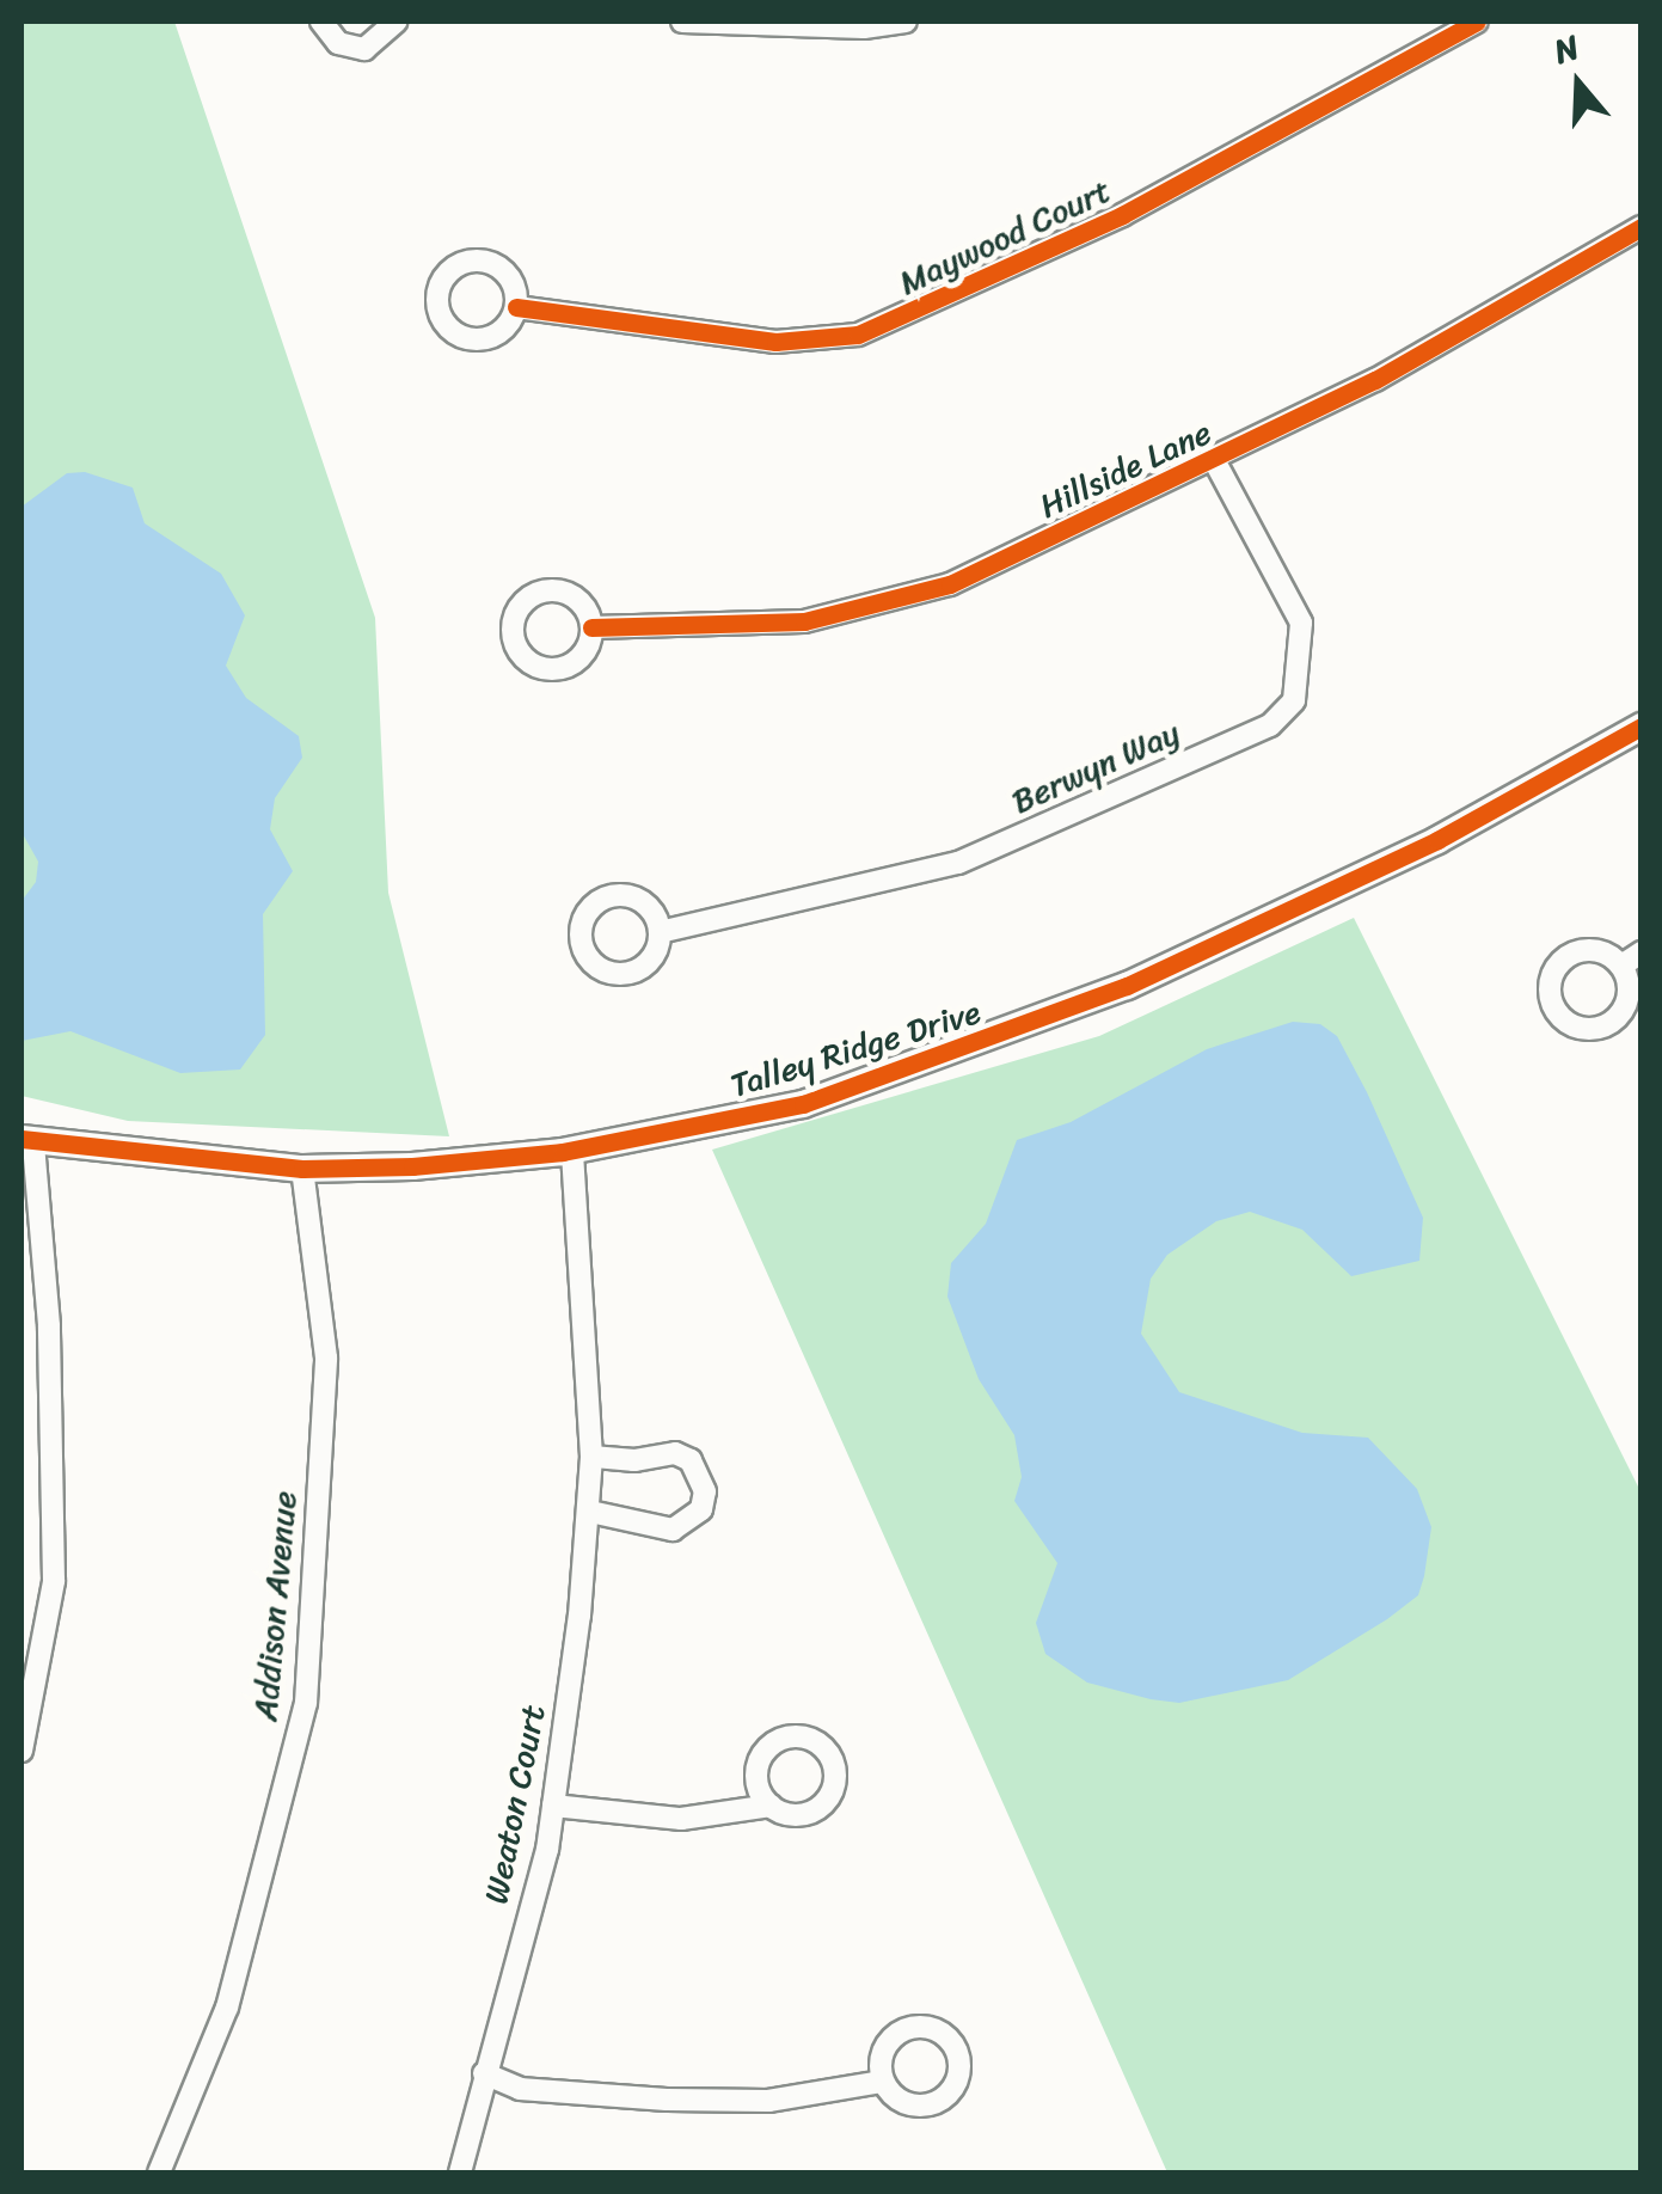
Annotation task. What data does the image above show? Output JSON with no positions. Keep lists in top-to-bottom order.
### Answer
{
  "streets": {
    "street": [
      "Maywood Court",
      "Hillside Lane",
      "Berwyn Way",
      "Talley Ridge Drive",
      "Addison Avenue",
      "Weaton Court"
    ]
  },
  "crossings": [
    ["Hillside Lane", "Berwyn Way"],
    ["Talley Ridge Drive", "Addison Avenue"],
    ["Talley Ridge Drive", "Weaton Court"]
  ],
  "north": "top"
}
